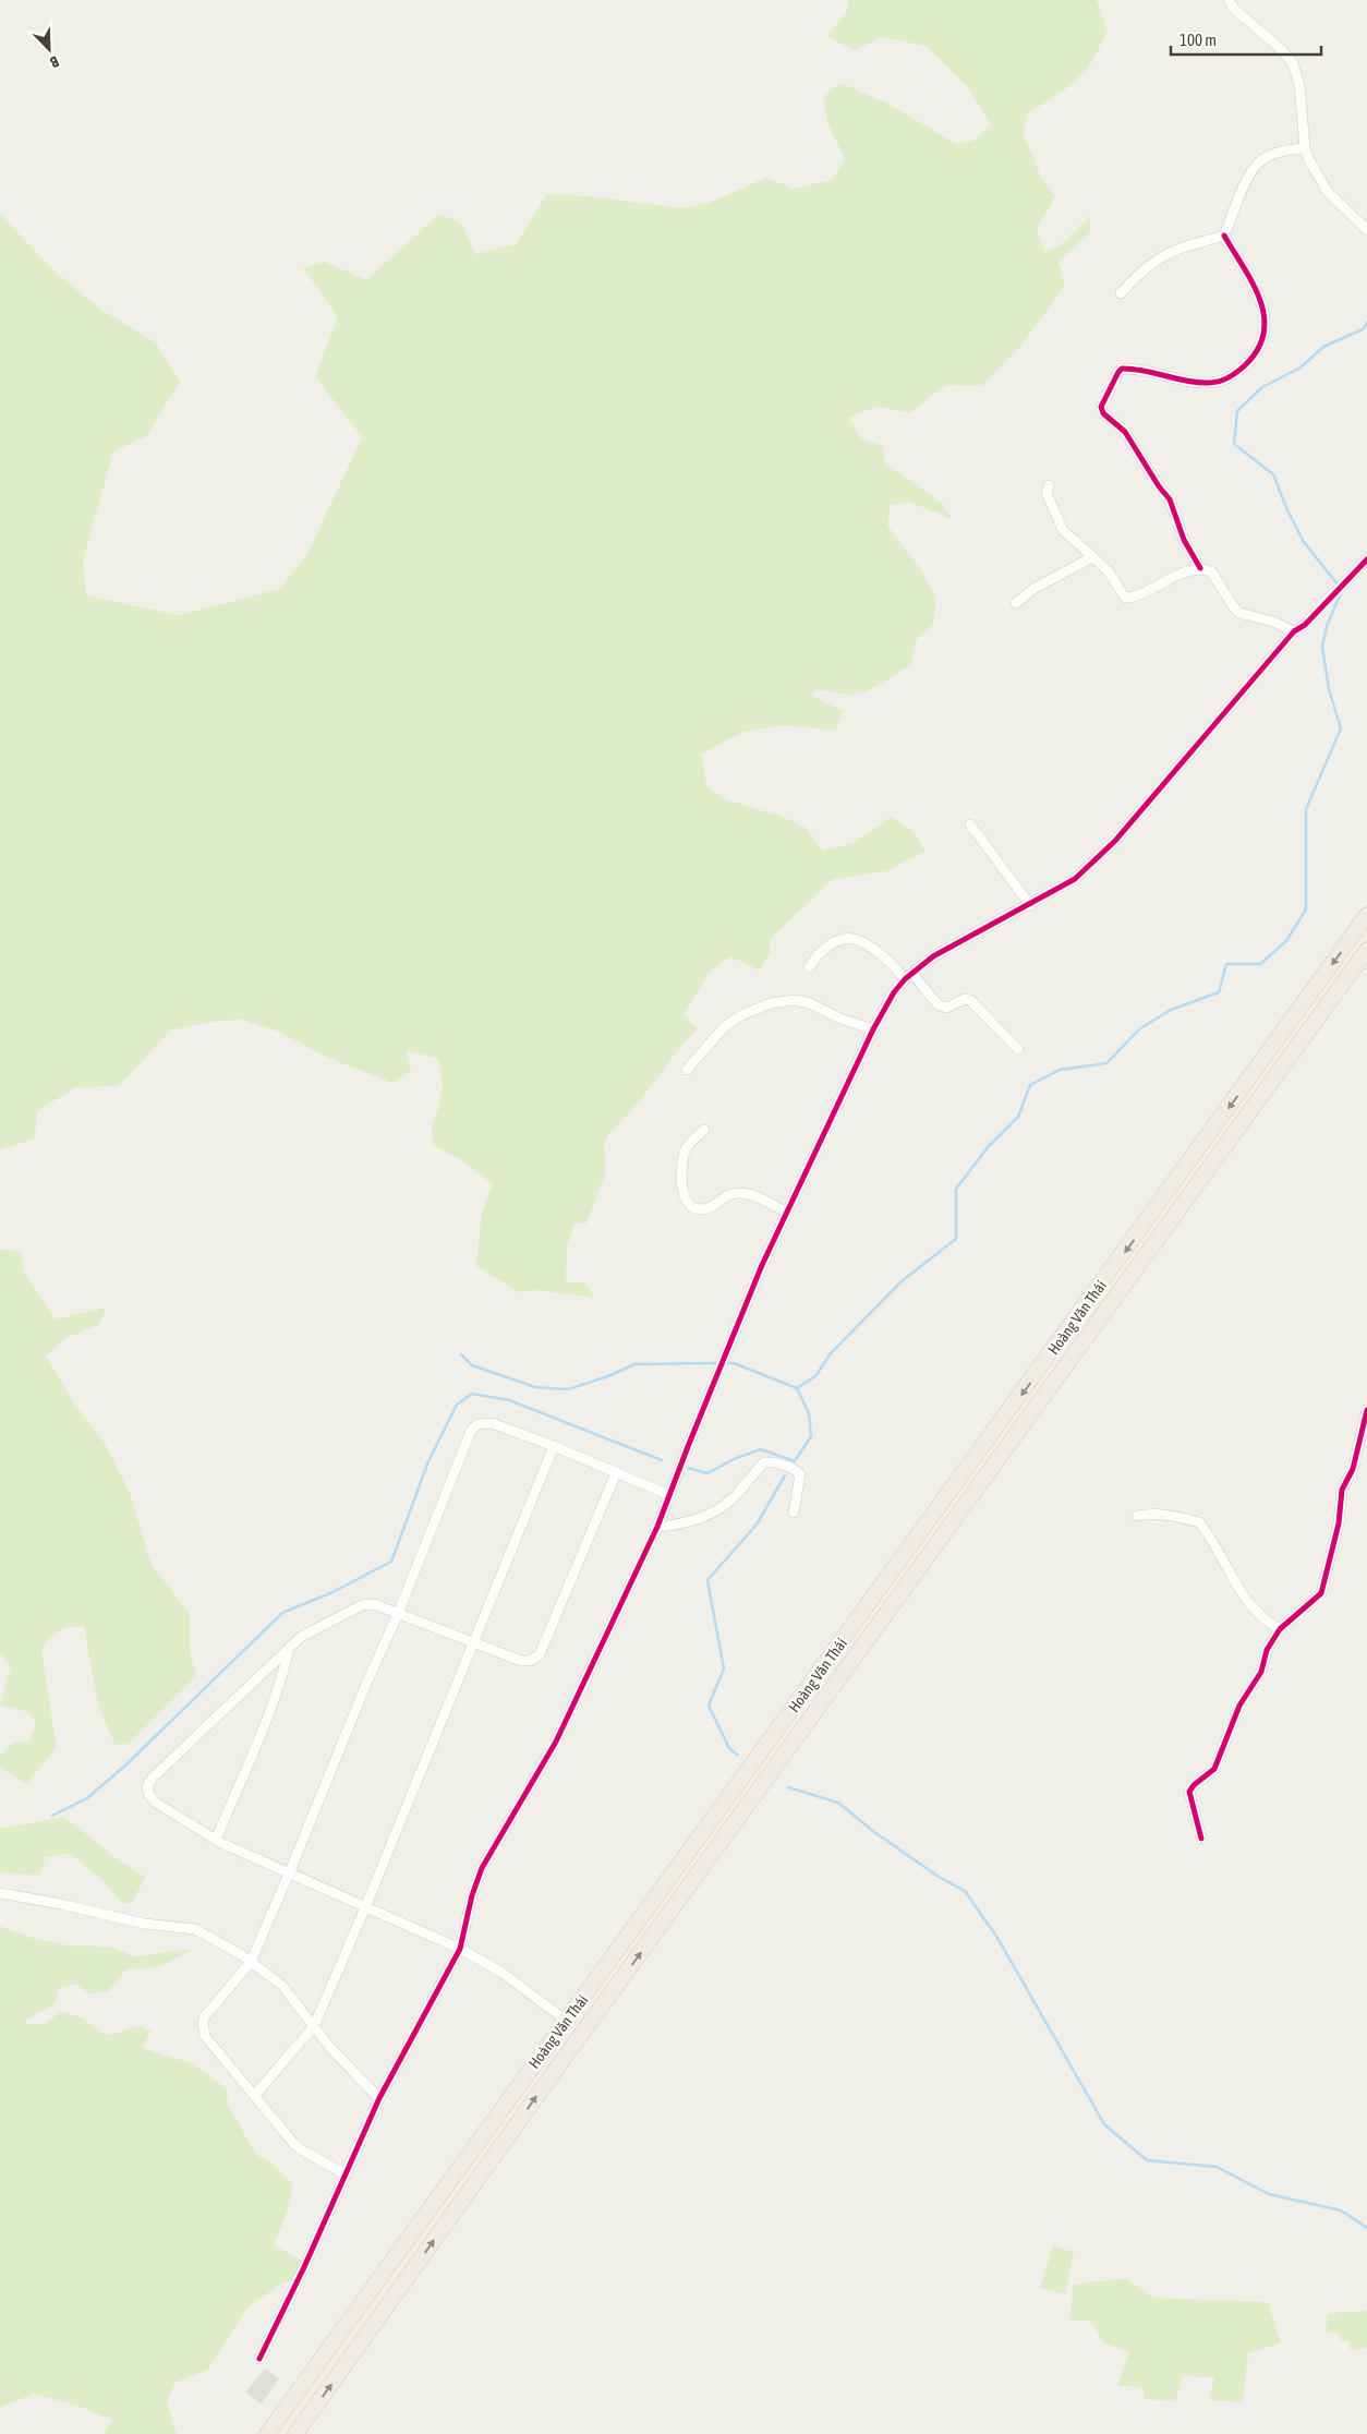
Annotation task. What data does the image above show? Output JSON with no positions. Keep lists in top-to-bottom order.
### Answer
{
  "streets": {
    "main road": ["Hoàng Văn Thái"]
  },
  "scale_bar": "100 m",
  "north": "bottom right"
}
